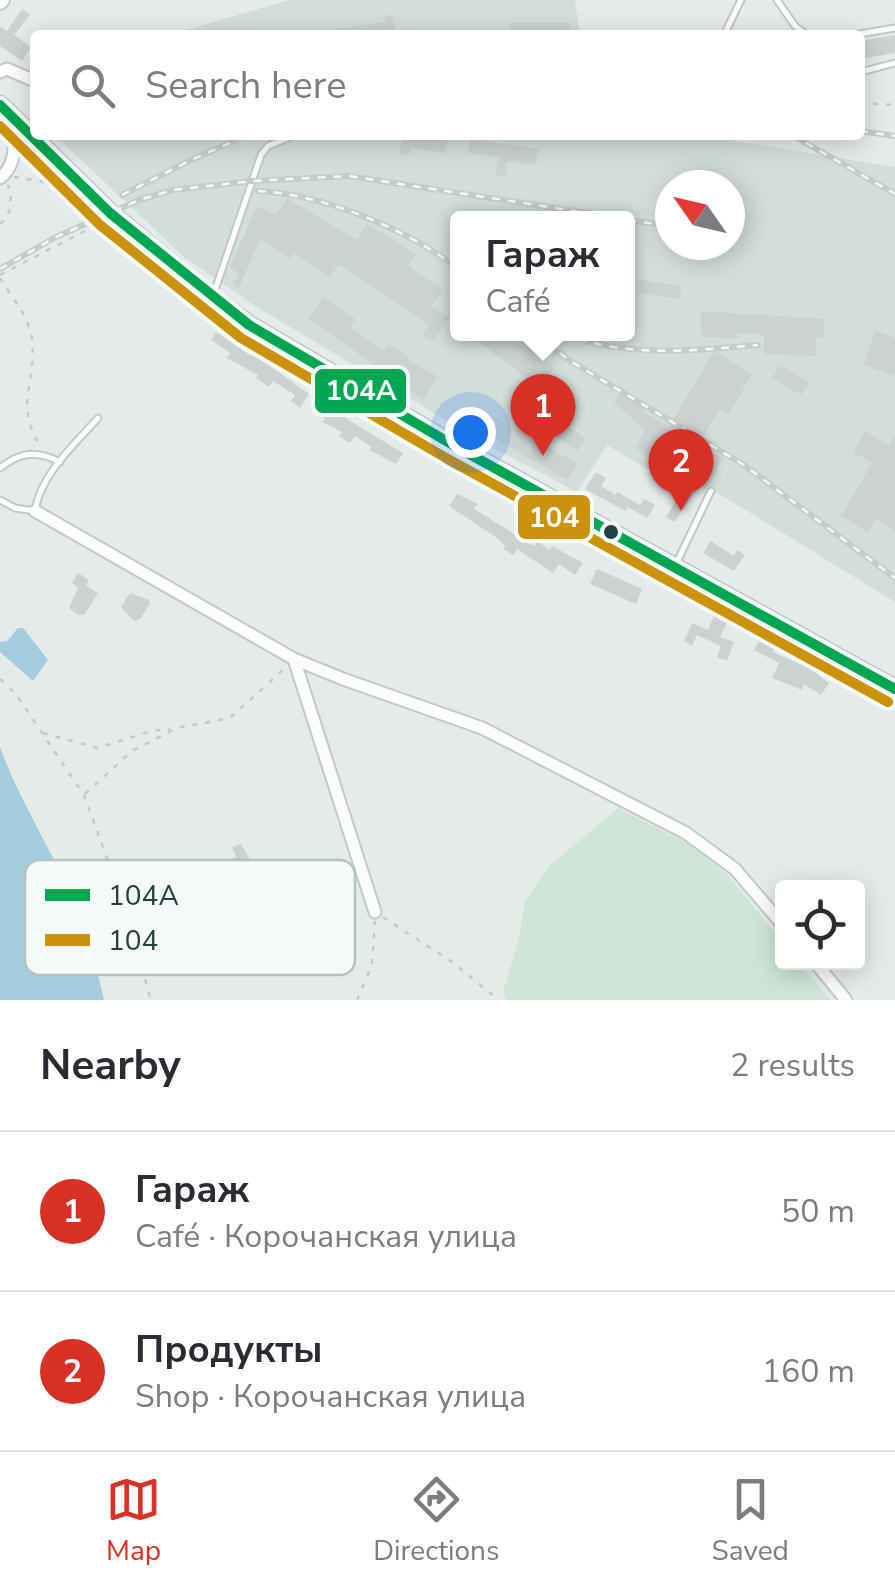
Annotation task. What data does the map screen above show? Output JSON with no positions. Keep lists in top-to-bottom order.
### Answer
{
  "lines": ["transit line 104А", "transit line 104"],
  "legend": ["104А", "104"],
  "north": "top left",
  "page": {
    "search": "Search here",
    "popup": ["Гараж", "Café"],
    "pins": ["1", "2"],
    "heading": ["Nearby", "2 results"],
    "list": [
      {
        "mark": "1",
        "name": "Гараж",
        "note": "Café · Корочанская улица",
        "value": "50 m"
      },
      {
        "mark": "2",
        "name": "Продукты",
        "note": "Shop · Корочанская улица",
        "value": "160 m"
      }
    ],
    "nav": ["Map", "Directions", "Saved"]
  }
}
